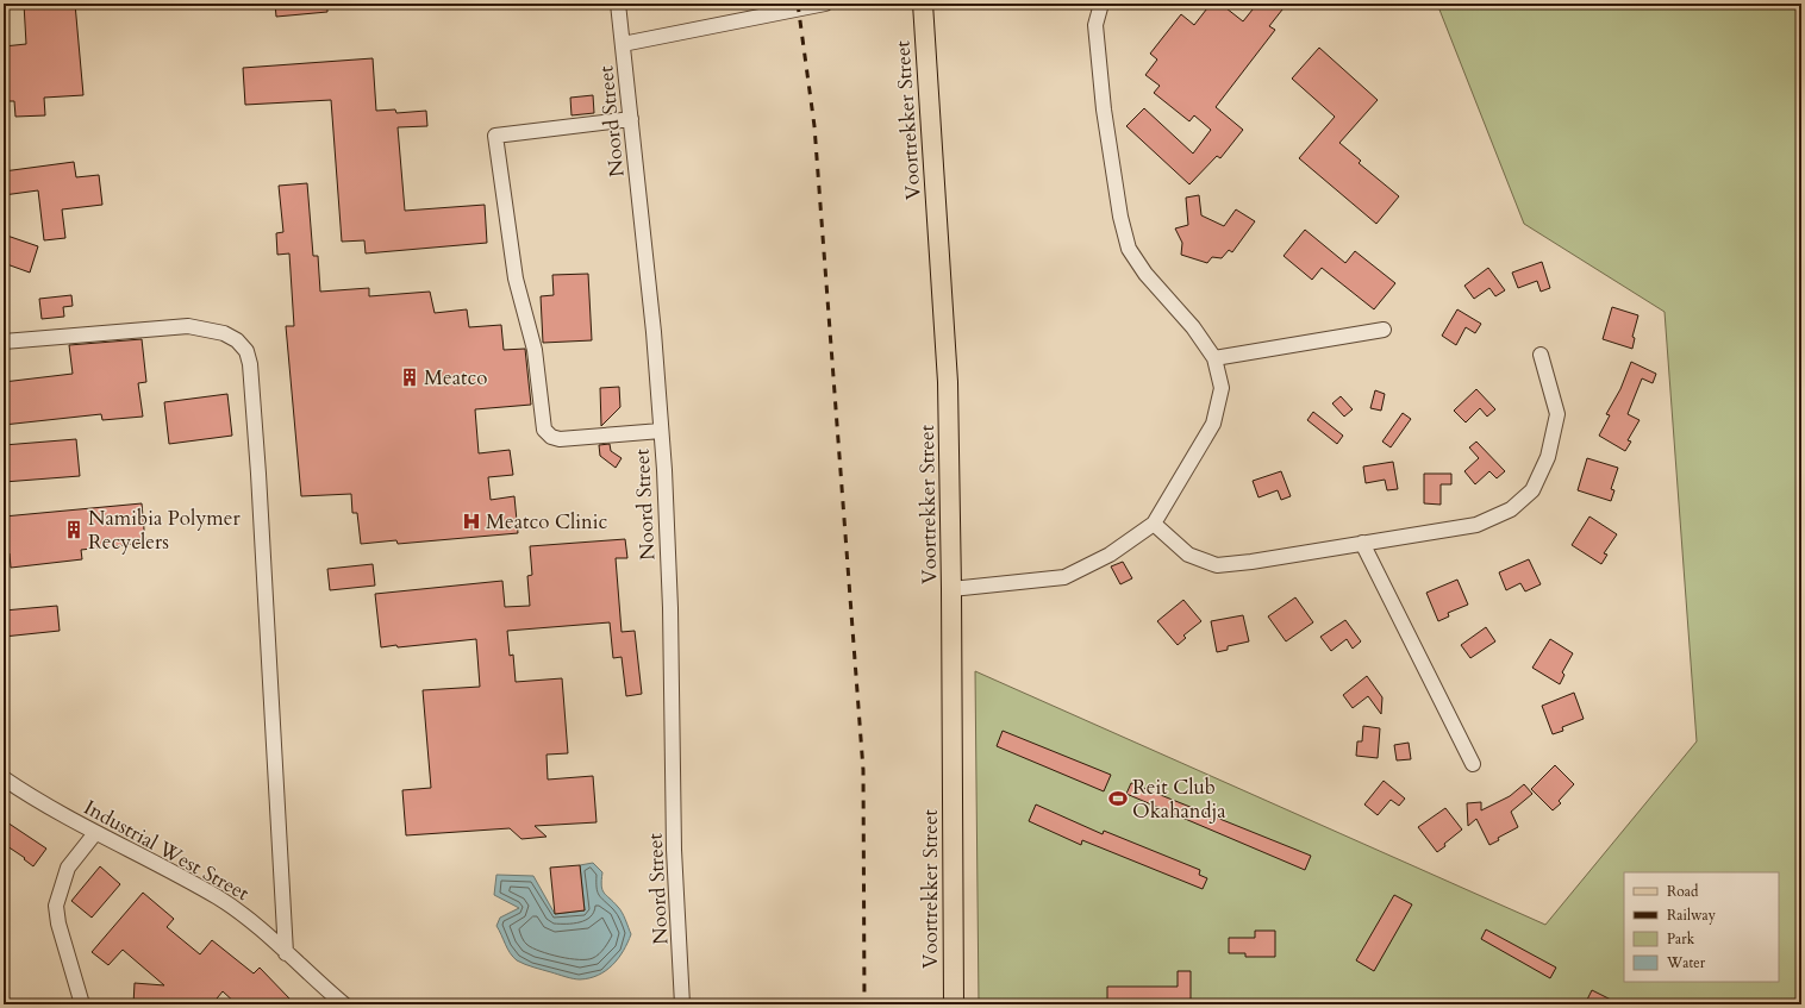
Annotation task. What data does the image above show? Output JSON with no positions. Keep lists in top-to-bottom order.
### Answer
{
  "streets": {
    "main road": ["Voortrekker Street"],
    "street": ["Noord Street", "Industrial West Street"]
  },
  "places": {
    "building": ["Meatco", "Namibia Polymer Recyclers"],
    "hospital": ["Meatco Clinic"],
    "sports": ["Reit Club Okahandja"]
  },
  "legend": [
    "Road",
    "Railway",
    "Park",
    "Water"
  ]
}
